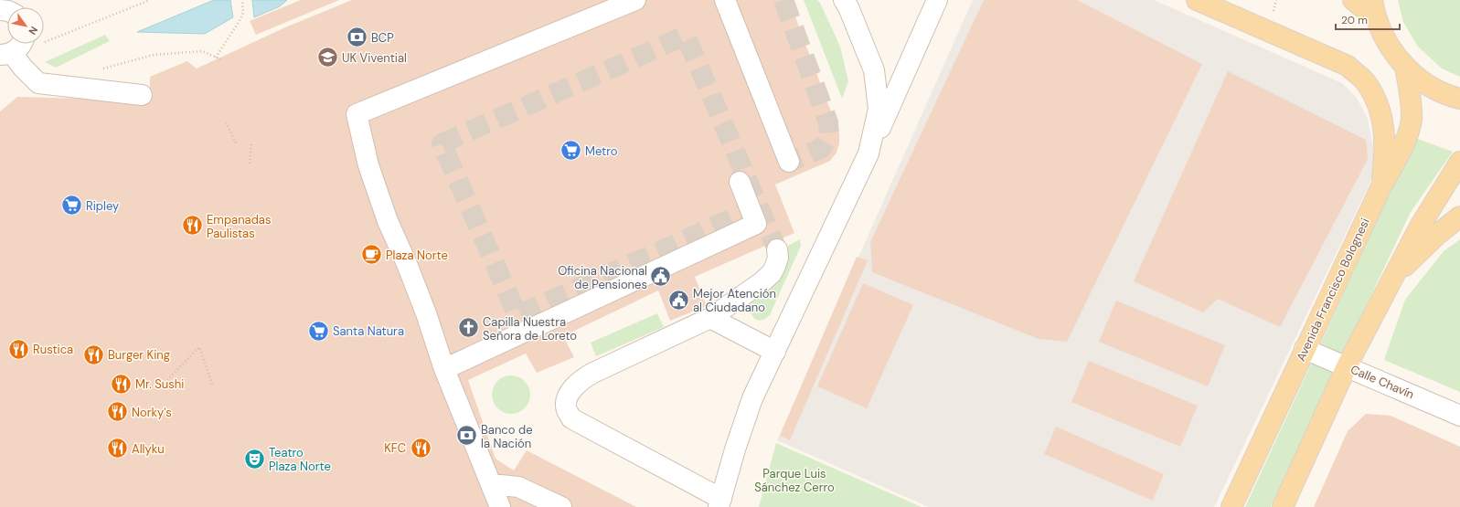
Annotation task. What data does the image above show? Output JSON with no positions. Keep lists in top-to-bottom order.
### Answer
{
  "streets": {
    "main road": ["Avenida Francisco Bolognesi"],
    "street": ["Calle Chavín"]
  },
  "crossings": [
    ["Avenida Francisco Bolognesi", "Calle Chavín"]
  ],
  "parks": ["Parque Luis Sánchez Cerro"],
  "places": {
    "bank": ["BCP", "Banco de la Nación"],
    "school or university": ["UK Vivential"],
    "supermarket": ["Metro", "Ripley", "Santa Natura"],
    "restaurant": [
      "Empanadas Paulistas",
      "Rustica",
      "Burger King",
      "Mr. Sushi",
      "Norky's",
      "KFC",
      "Allyku"
    ],
    "cafe": ["Plaza Norte"],
    "public building": ["Oficina Nacional de Pensiones", "Mejor Atención al Ciudadano"],
    "church": ["Capilla Nuestra Señora de Loreto"],
    "theatre": ["Teatro Plaza Norte"]
  },
  "scale_bar": "20 m",
  "north": "bottom right"
}
